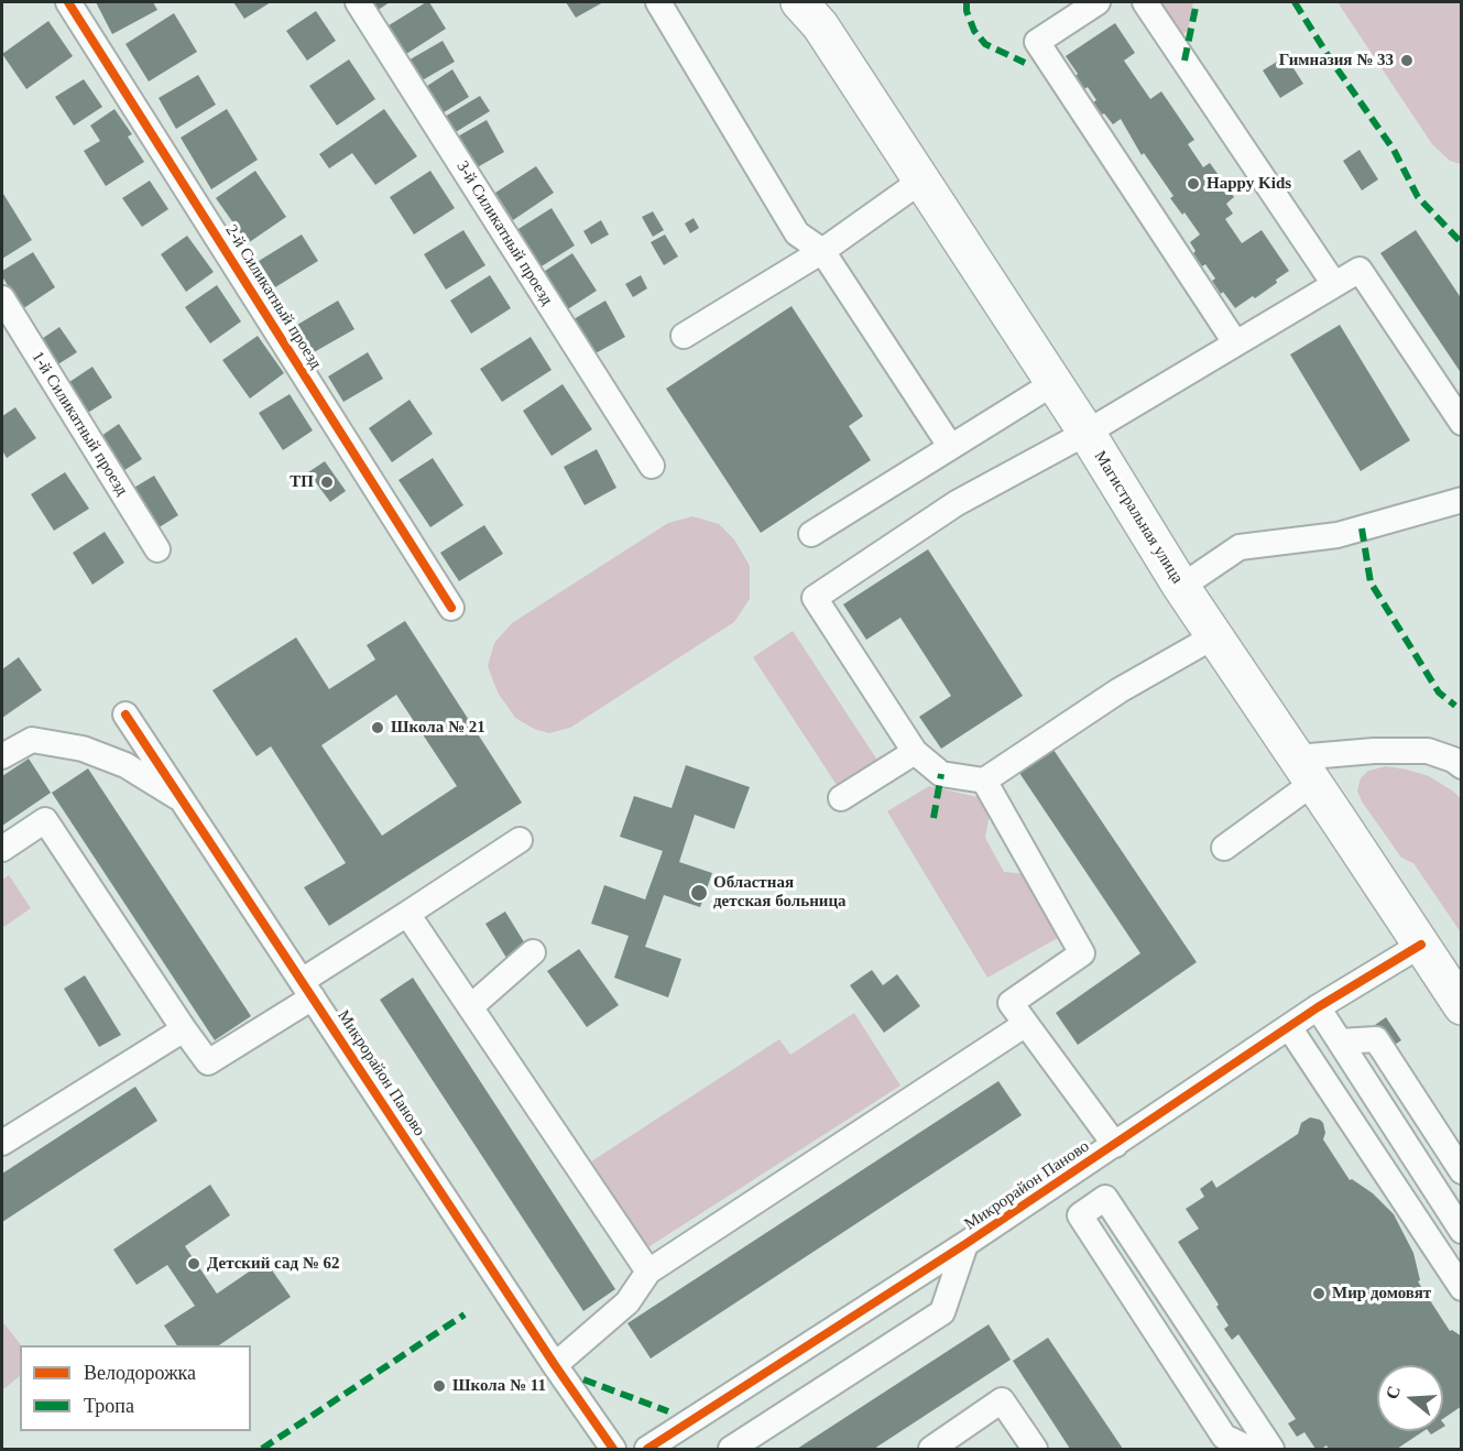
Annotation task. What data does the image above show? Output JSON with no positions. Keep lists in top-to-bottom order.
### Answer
{
  "streets": {
    "highway": ["Магистральная улица"],
    "street": [
      "3-й Силикатный проезд",
      "2-й Силикатный проезд",
      "1-й Силикатный проезд",
      "Микрорайон Паново"
    ]
  },
  "crossings": [
    ["Магистральная улица", "Микрорайон Паново"]
  ],
  "places": [
    "Гимназия № 33",
    "Happy Kids",
    "ТП",
    "Школа № 21",
    "Областная детская больница",
    "Детский сад № 62",
    "Мир домовят",
    "Школа № 11"
  ],
  "legend": ["Велодорожка", "Тропа"],
  "north": "left"
}
